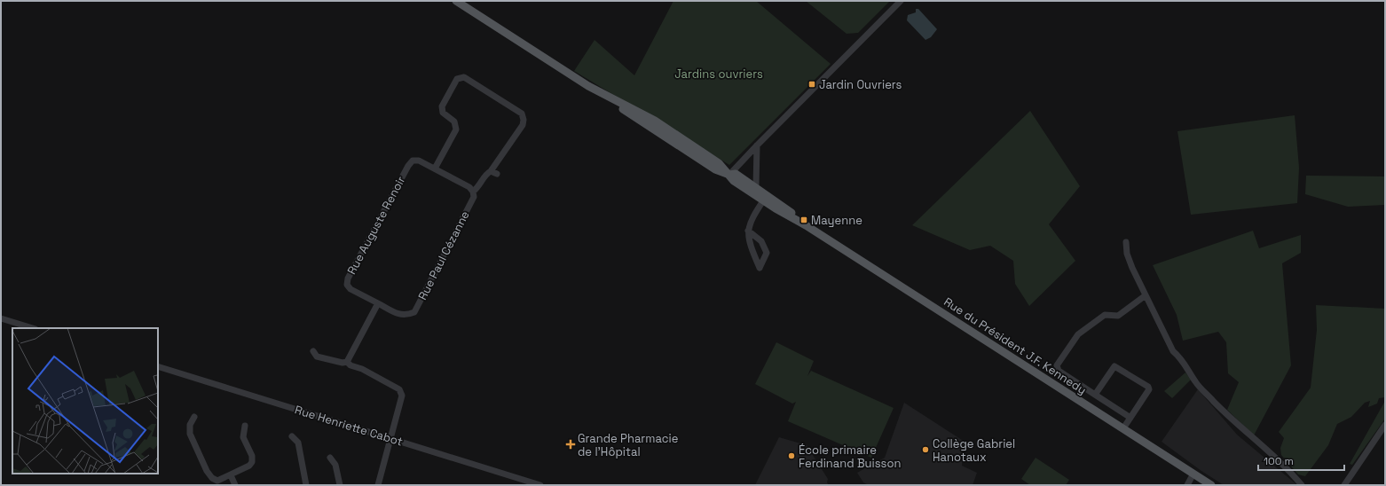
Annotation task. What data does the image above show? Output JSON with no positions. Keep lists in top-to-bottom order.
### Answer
{
  "streets": {
    "main road": ["Rue du Président J.F. Kennedy"],
    "street": ["Rue Auguste Renoir", "Rue Paul Cézanne", "Rue Henriette Cabot"]
  },
  "crossings": [
    ["Rue Auguste Renoir", "Rue Paul Cézanne"]
  ],
  "parks": ["Jardins ouvriers"],
  "places": {
    "transit": ["Jardin Ouvriers", "Mayenne"],
    "health": ["Grande Pharmacie de l'Hôpital"],
    "other": ["Collège Gabriel Hanotaux", "École primaire Ferdinand Buisson"]
  },
  "scale_bar": "100 m"
}
